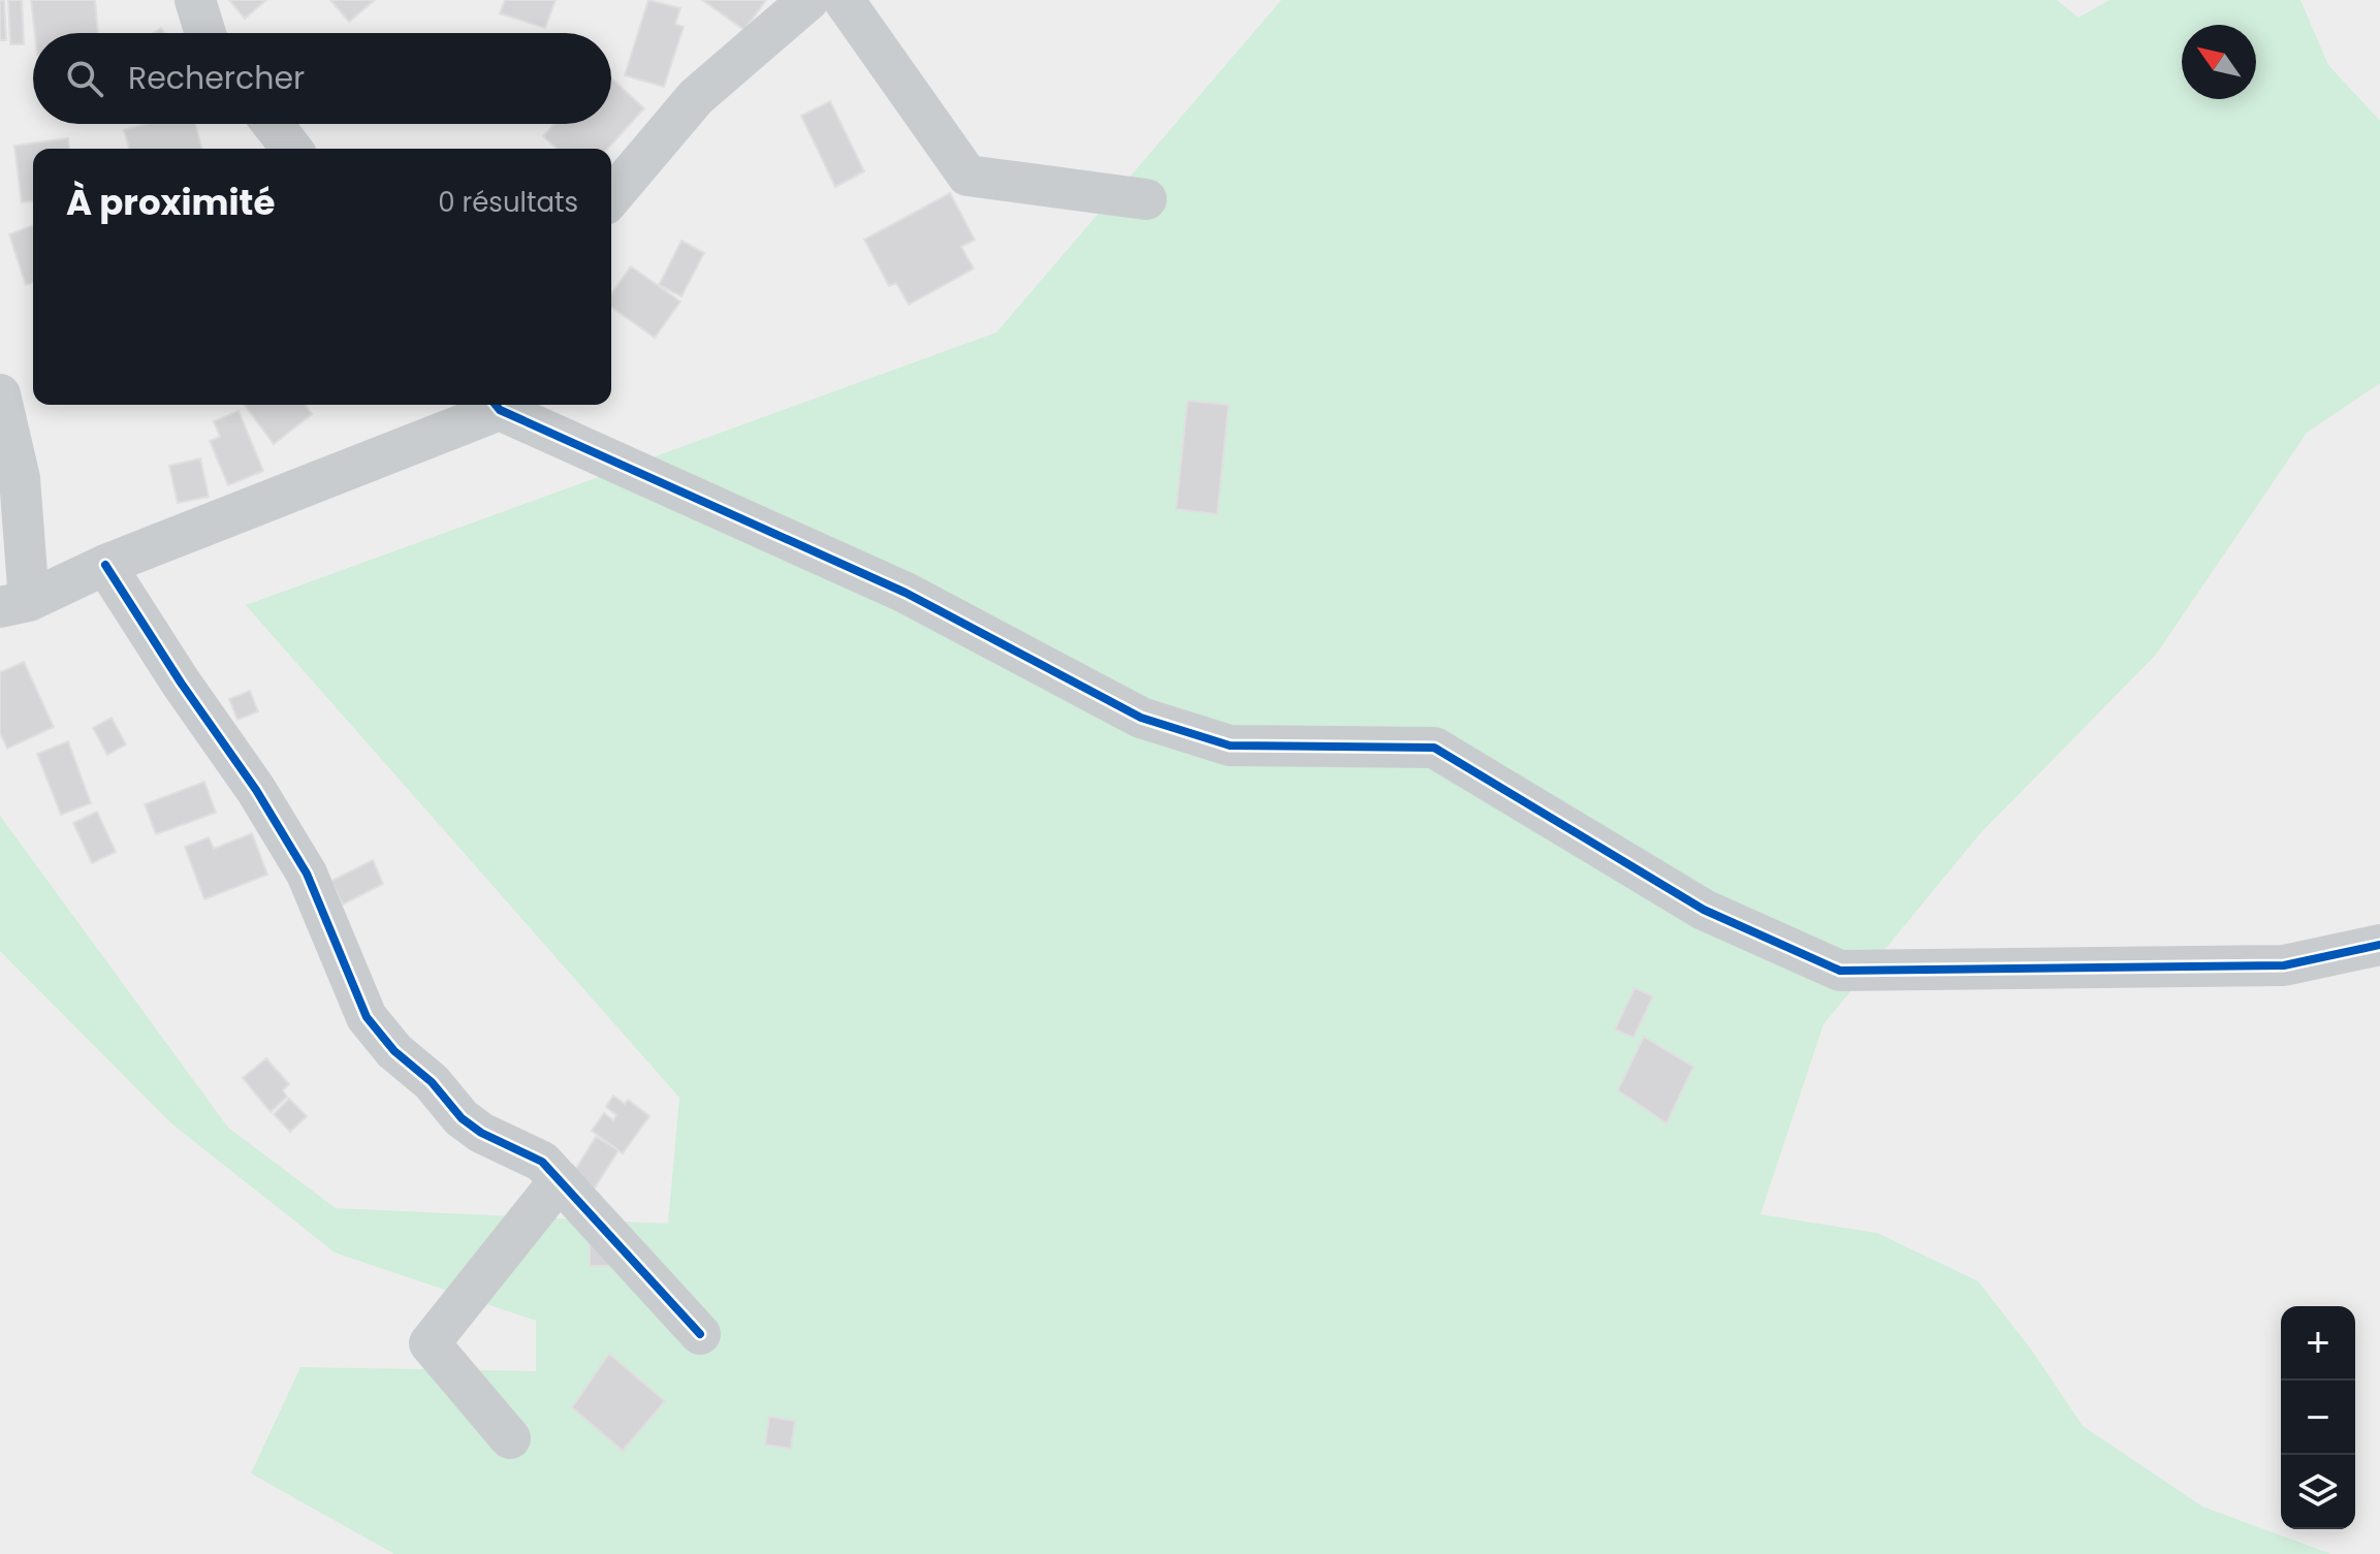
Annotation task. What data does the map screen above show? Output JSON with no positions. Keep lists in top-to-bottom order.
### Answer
{
  "north": "top left",
  "page": {
    "search": "Rechercher",
    "heading": ["À proximité", "0 résultats"],
    "map_buttons": ["+", "−"]
  }
}
